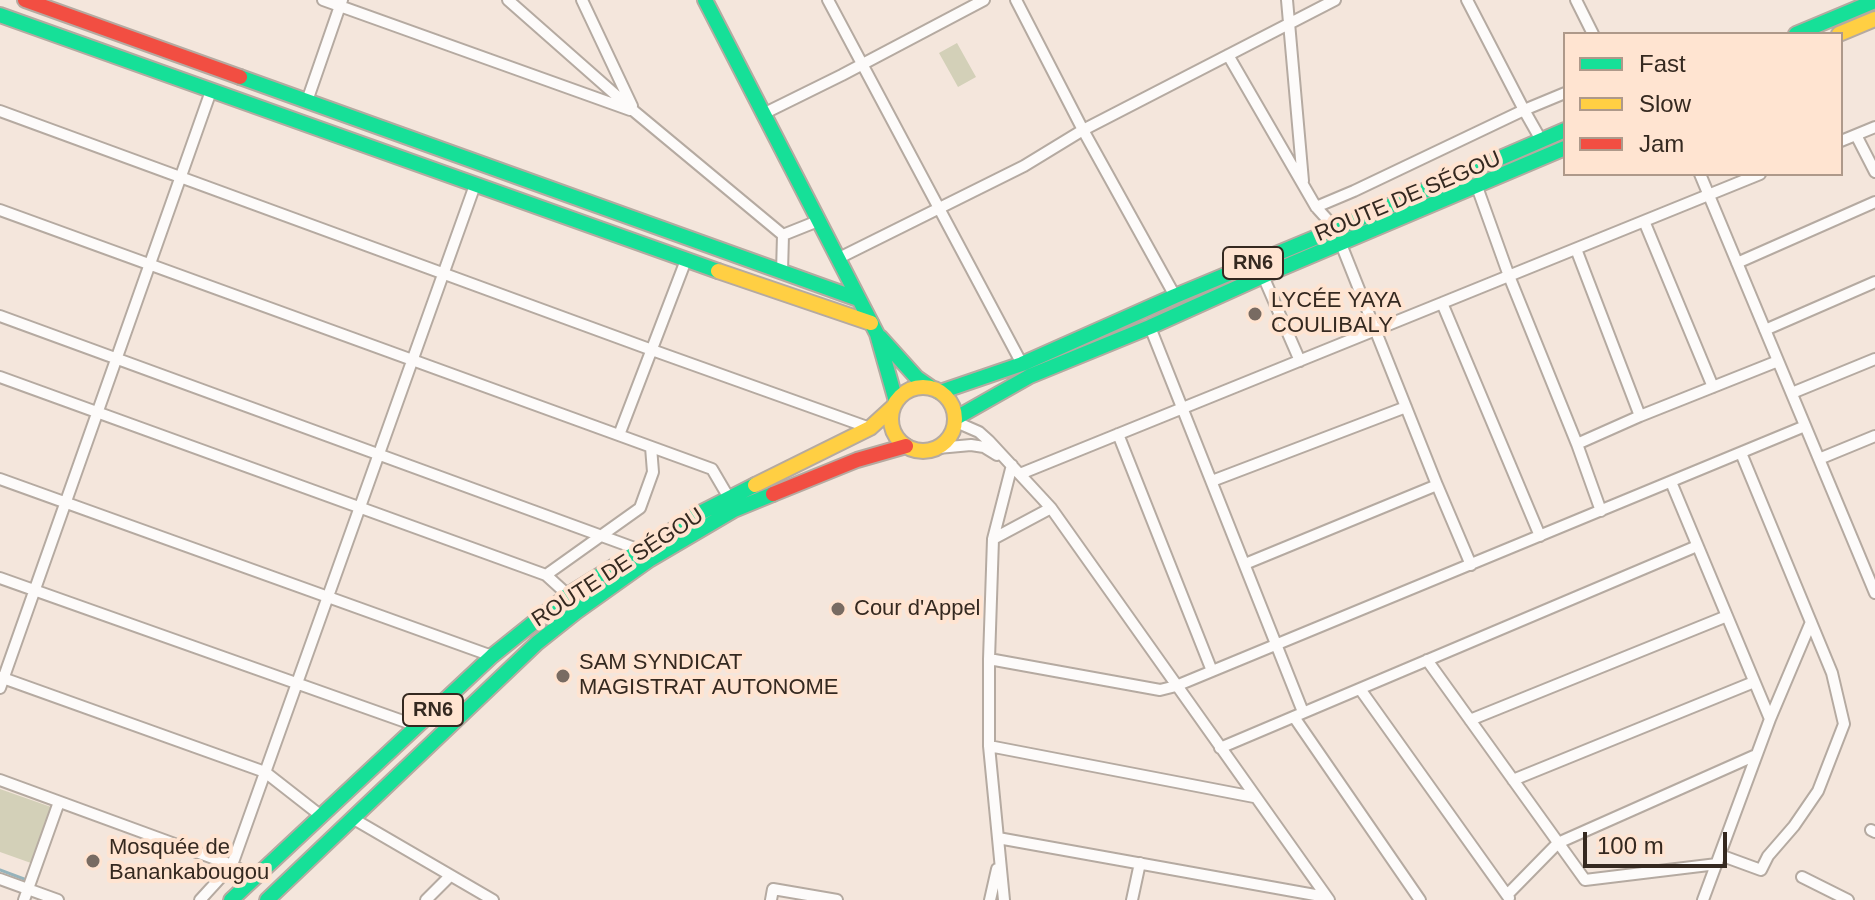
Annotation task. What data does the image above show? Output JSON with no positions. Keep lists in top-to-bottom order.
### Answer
{
  "streets": {
    "main road": ["ROUTE DE SÉGOU", "RN6"]
  },
  "places": [
    "LYCÉE YAYA COULIBALY",
    "Cour d'Appel",
    "SAM SYNDICAT MAGISTRAT AUTONOME",
    "Mosquée de Banankabougou"
  ],
  "legend": ["Fast", "Slow", "Jam"],
  "scale_bar": "100 m"
}
